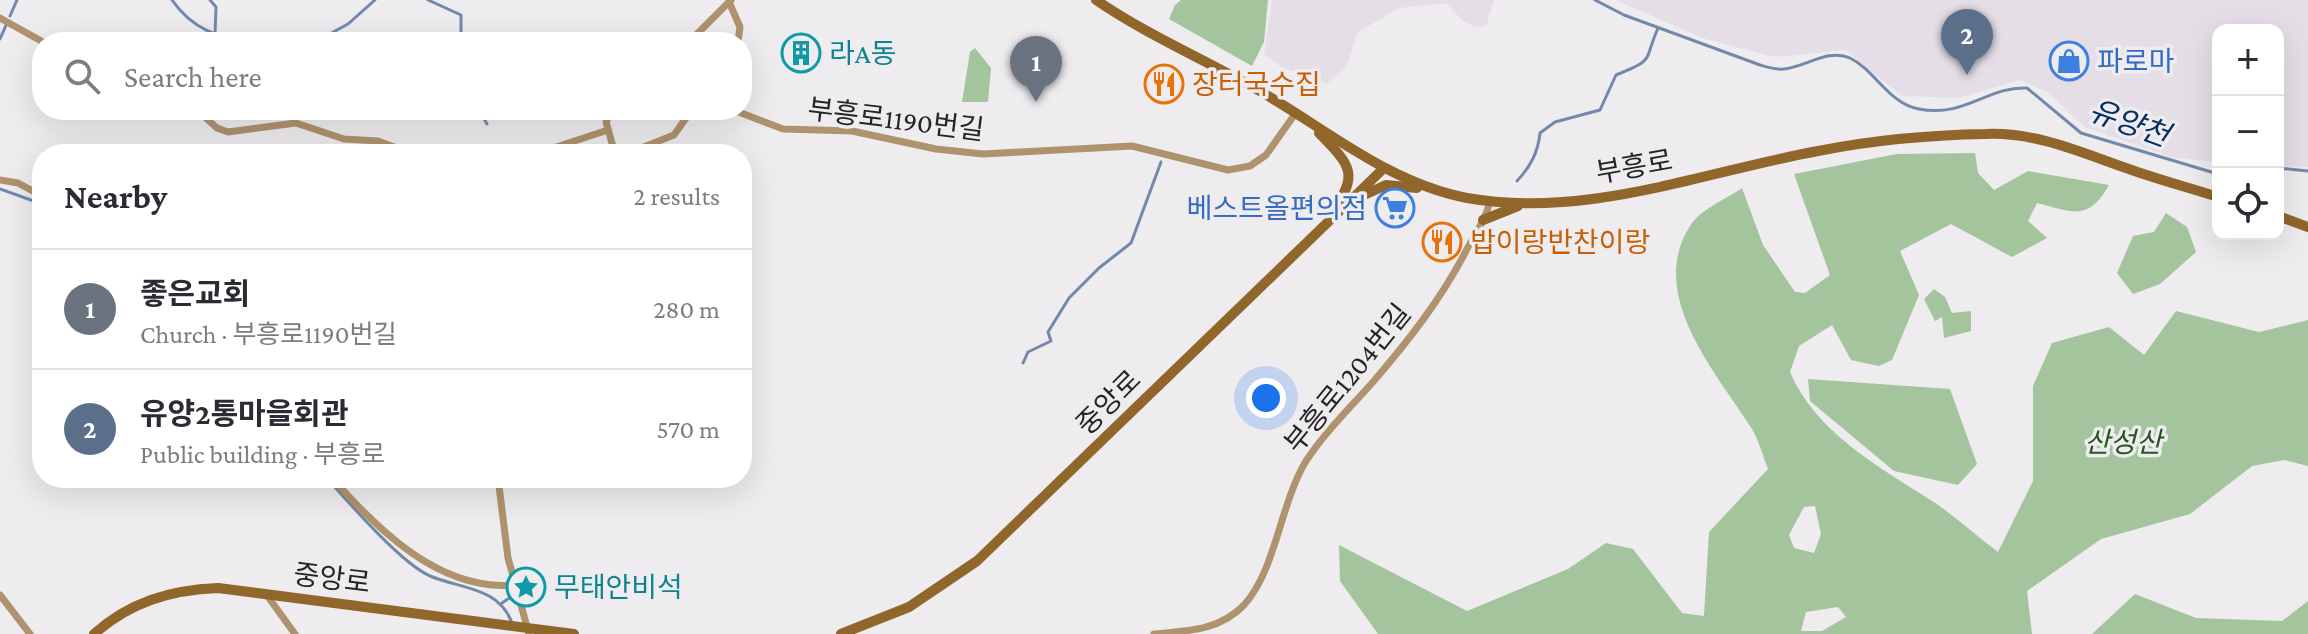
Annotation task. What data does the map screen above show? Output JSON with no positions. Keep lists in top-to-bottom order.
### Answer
{
  "streets": {
    "main road": ["부흥로", "중앙로"],
    "street": ["부흥로1190번길", "부흥로1204번길"]
  },
  "crossings": [
    ["부흥로1190번길", "부흥로"],
    ["부흥로", "부흥로1204번길"],
    ["부흥로", "중앙로"]
  ],
  "water": ["유양천"],
  "parks": ["산성산"],
  "places": {
    "building": ["라A동"],
    "shop": ["파로마"],
    "restaurant": ["장터국수집", "밥이랑반찬이랑"],
    "supermarket": ["베스트올편의점"],
    "place": ["무태안비석"]
  },
  "page": {
    "pins": ["2", "1"],
    "map_buttons": ["+", "−"],
    "search": "Search here",
    "heading": ["Nearby", "2 results"],
    "list": [
      {
        "mark": "1",
        "name": "좋은교회",
        "note": "Church · 부흥로1190번길",
        "value": "280 m"
      },
      {
        "mark": "2",
        "name": "유양2통마을회관",
        "note": "Public building · 부흥로",
        "value": "570 m"
      }
    ]
  }
}
